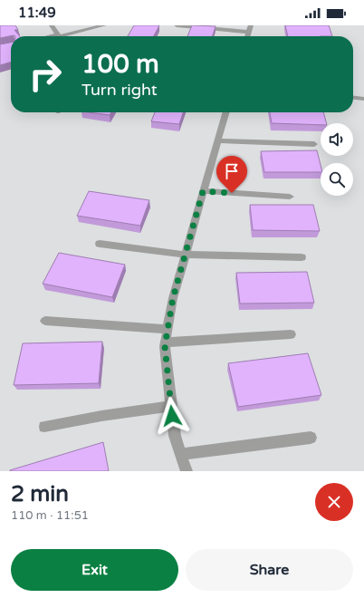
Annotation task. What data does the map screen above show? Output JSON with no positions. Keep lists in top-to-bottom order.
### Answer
{
  "page": {
    "status": "11:49",
    "turn": ["100 m", "Turn right"],
    "heading": ["2 min", "110 m · 11:51"],
    "buttons": ["Exit", "Share"]
  }
}
